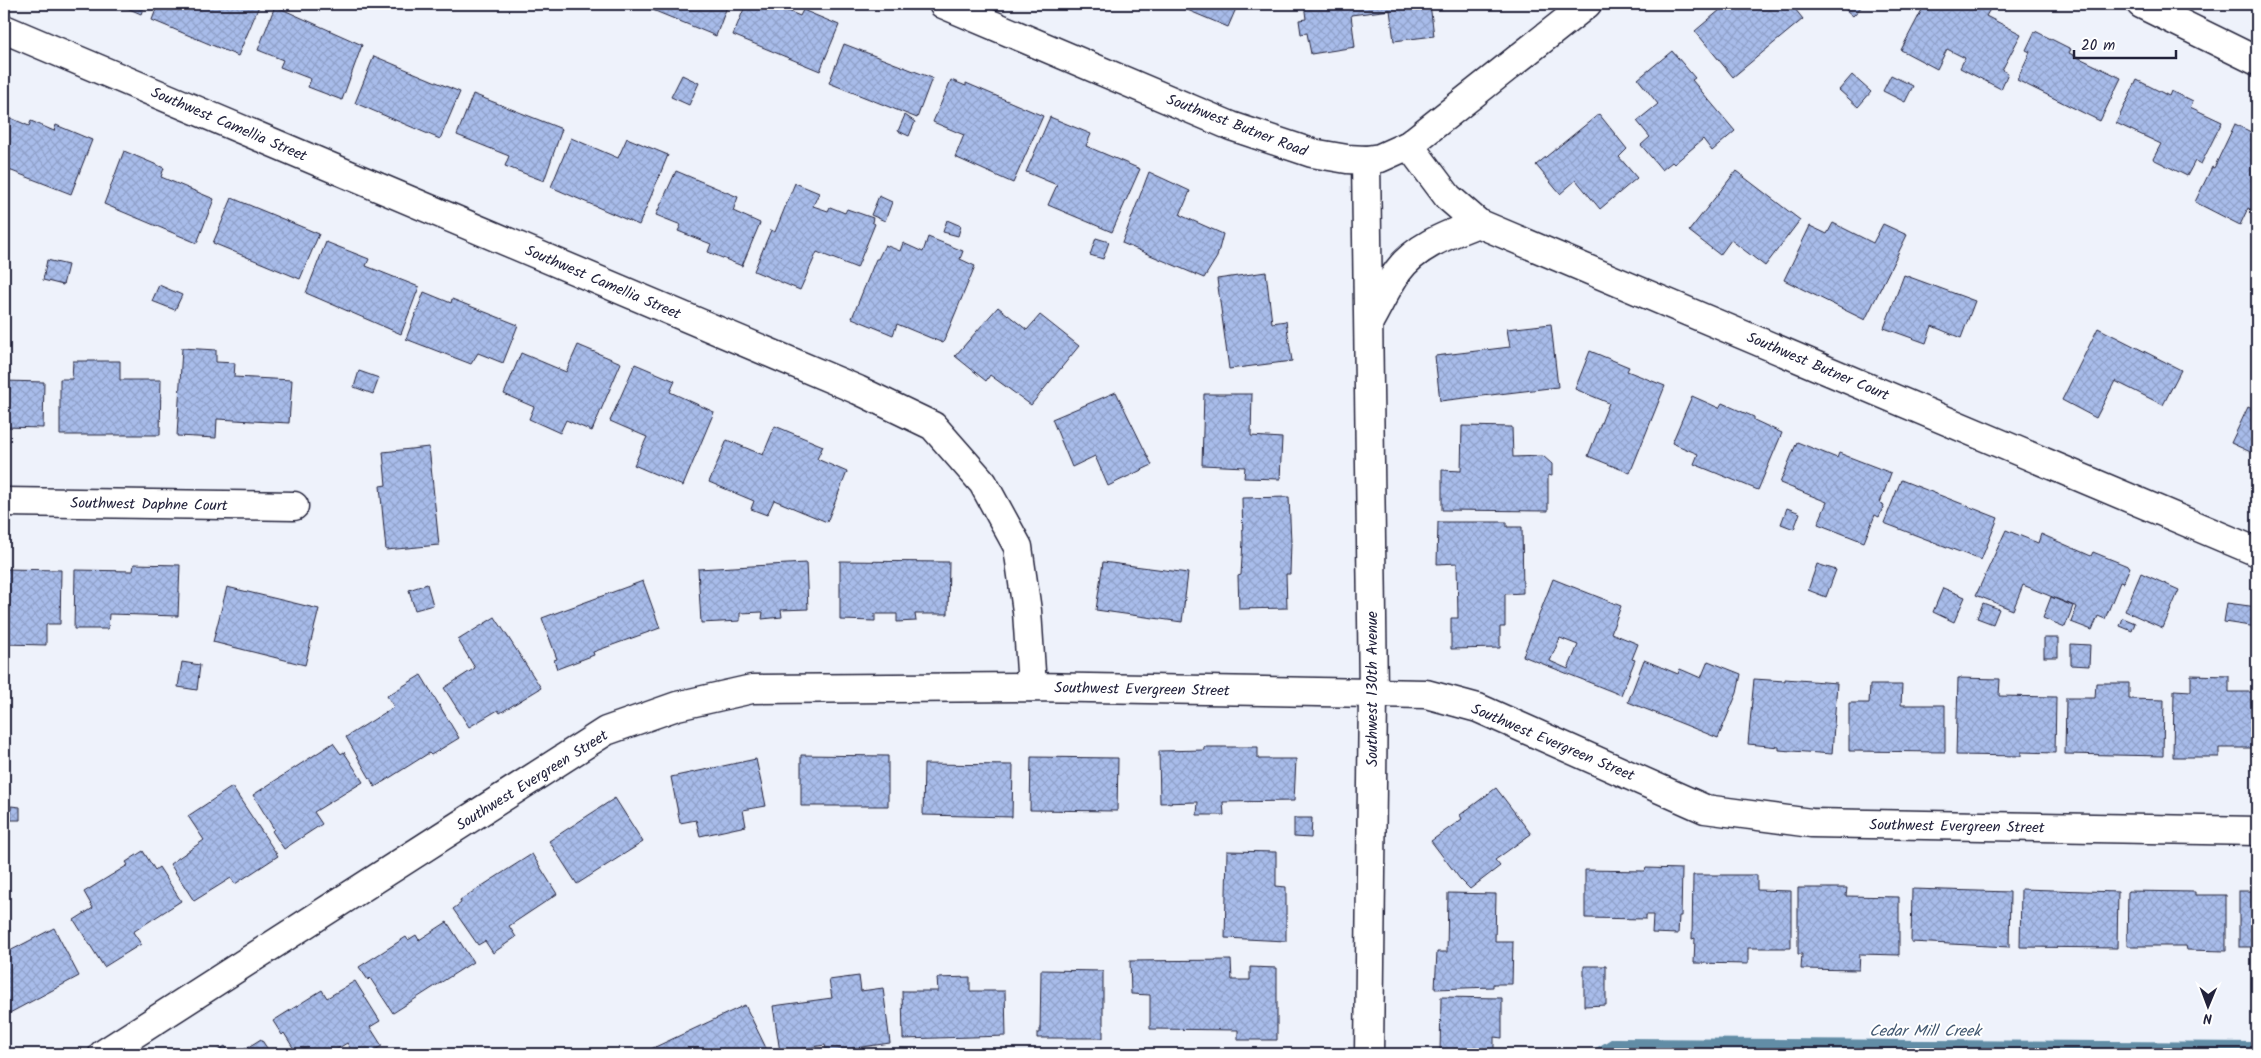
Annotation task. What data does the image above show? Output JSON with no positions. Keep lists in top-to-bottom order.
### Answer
{
  "streets": {
    "street": [
      "Southwest Camellia Street",
      "Southwest Butner Road",
      "Southwest Butner Court",
      "Southwest Daphne Court",
      "Southwest Evergreen Street",
      "Southwest 130th Avenue"
    ]
  },
  "crossings": [
    ["Southwest Camellia Street", "Southwest Evergreen Street"],
    ["Southwest Butner Road", "Southwest Butner Court"],
    ["Southwest Butner Road", "Southwest 130th Avenue"],
    ["Southwest Evergreen Street", "Southwest 130th Avenue"]
  ],
  "water": ["Cedar Mill Creek"],
  "scale_bar": "20 m",
  "north": "bottom"
}
